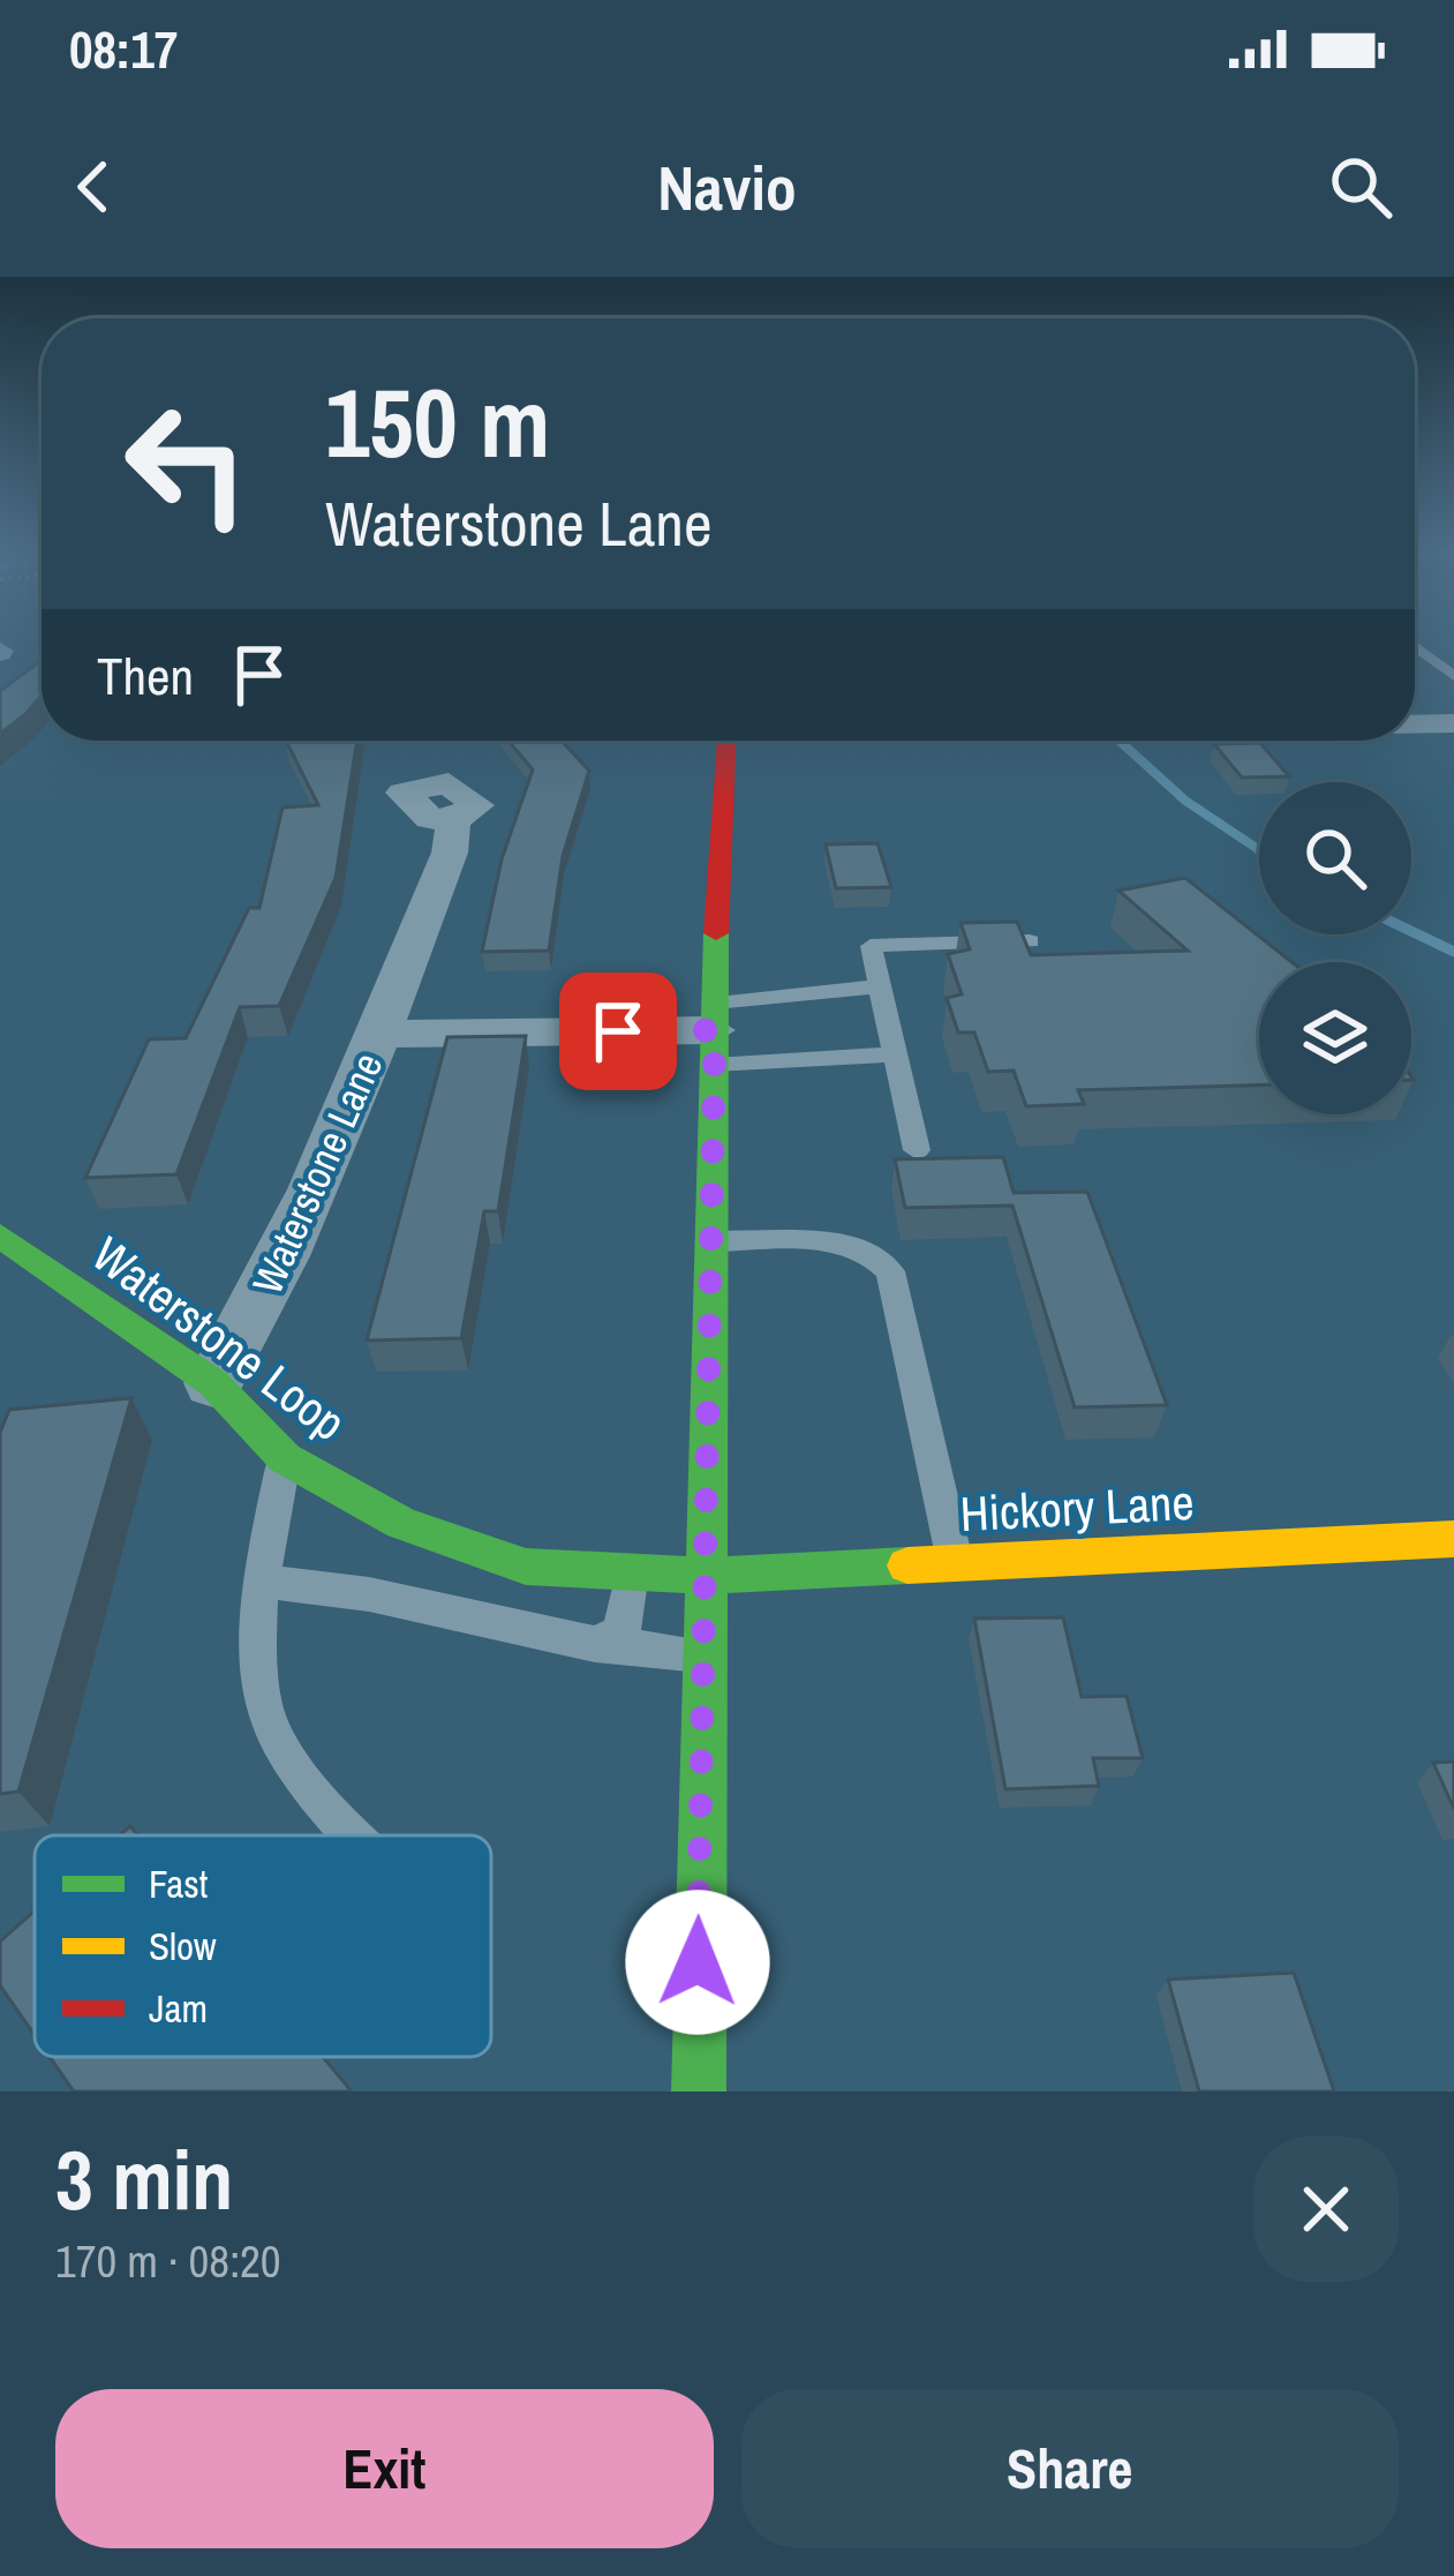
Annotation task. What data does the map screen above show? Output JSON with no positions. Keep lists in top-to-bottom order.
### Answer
{
  "streets": {
    "street": ["Waterstone Lane", "Waterstone Loop", "Hickory Lane"]
  },
  "crossings": [
    ["Waterstone Lane", "Waterstone Loop"],
    ["Waterstone Loop", "Hickory Lane"]
  ],
  "legend": ["Fast", "Slow", "Jam"],
  "page": {
    "status": "08:17",
    "header": "Navio",
    "turn": ["150 m", "Waterstone Lane"],
    "then": "Then",
    "heading": ["3 min", "170 m · 08:20"],
    "buttons": ["Exit", "Share"]
  }
}
